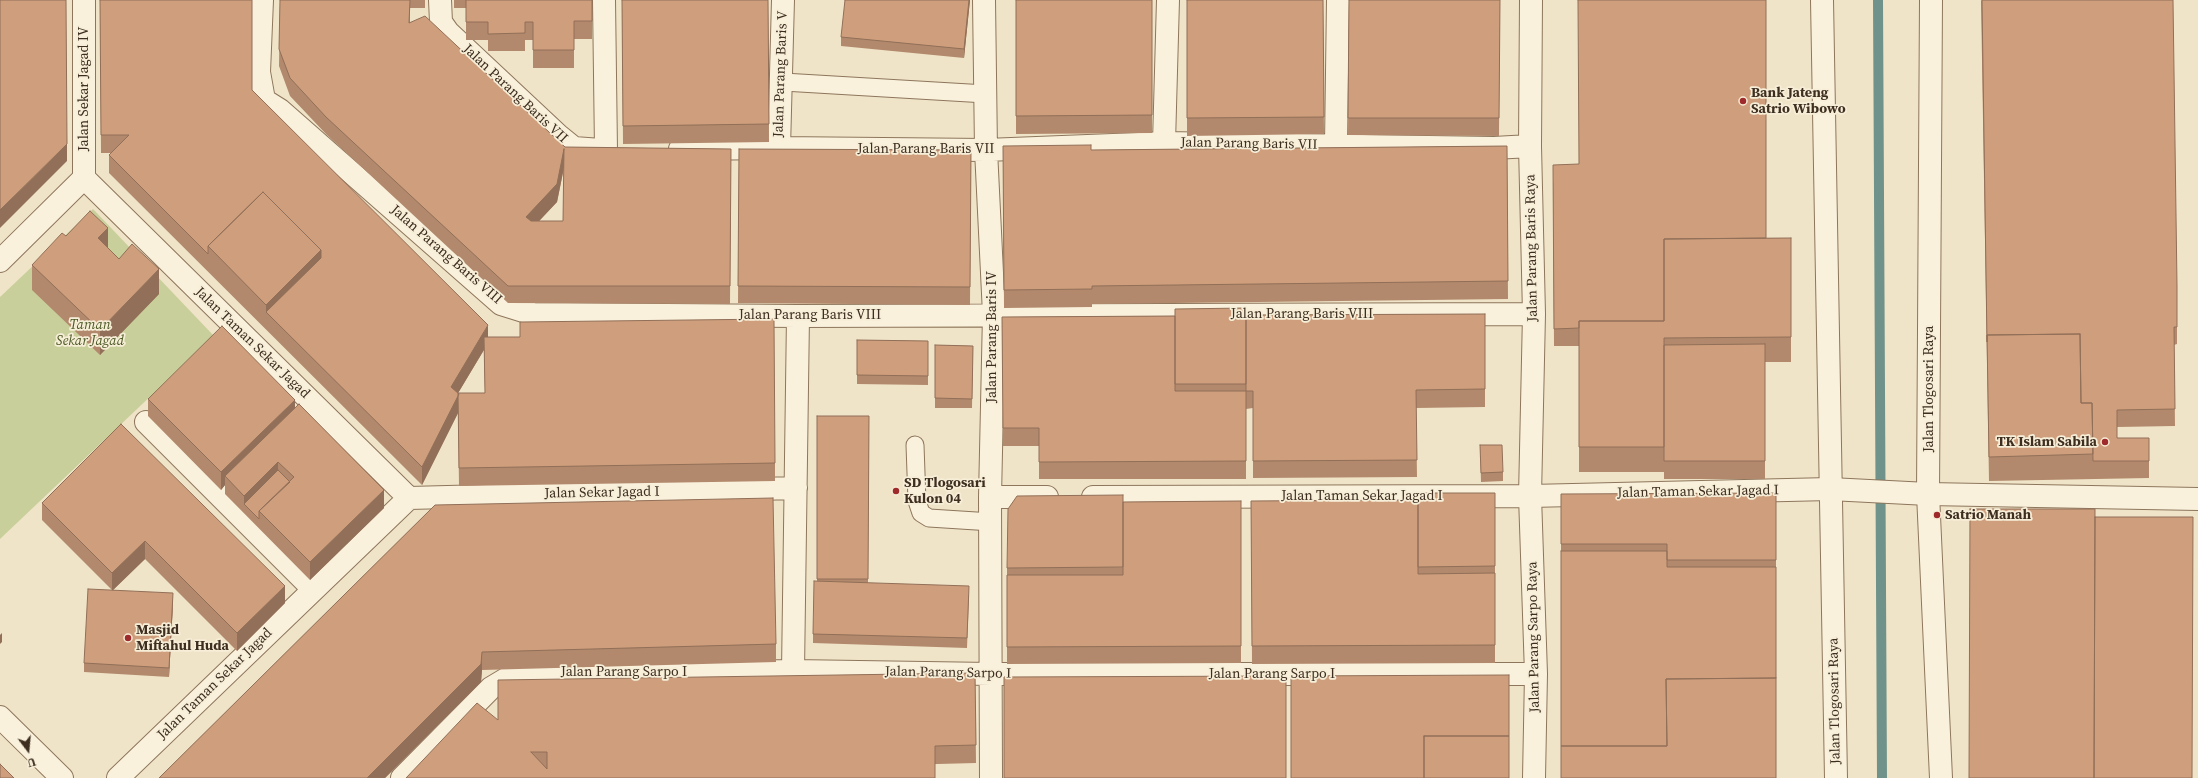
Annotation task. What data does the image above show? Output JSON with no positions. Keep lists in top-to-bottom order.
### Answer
{
  "streets": {
    "street": [
      "Jalan Parang Baris V",
      "Jalan Sekar Jagad IV",
      "Jalan Parang Baris VII",
      "Jalan Parang Baris Raya",
      "Jalan Parang Baris VIII",
      "Jalan Parang Baris IV",
      "Jalan Taman Sekar Jagad",
      "Jalan Tlogosari Raya",
      "Jalan Taman Sekar Jagad I",
      "Jalan Sekar Jagad I",
      "Jalan Parang Sarpo Raya",
      "Jalan Parang Sarpo I"
    ]
  },
  "crossings": [
    ["Jalan Parang Baris V", "Jalan Parang Baris VII"],
    ["Jalan Sekar Jagad IV", "Jalan Taman Sekar Jagad"],
    ["Jalan Parang Baris VII", "Jalan Parang Baris Raya"],
    ["Jalan Parang Baris VII", "Jalan Parang Baris IV"],
    ["Jalan Parang Baris Raya", "Jalan Parang Baris VIII"],
    ["Jalan Parang Baris Raya", "Jalan Taman Sekar Jagad I"],
    ["Jalan Parang Baris Raya", "Jalan Parang Sarpo Raya"],
    ["Jalan Parang Baris VIII", "Jalan Parang Baris IV"],
    ["Jalan Parang Baris IV", "Jalan Taman Sekar Jagad I"],
    ["Jalan Parang Baris IV", "Jalan Parang Sarpo I"],
    ["Jalan Taman Sekar Jagad", "Jalan Sekar Jagad I"],
    ["Jalan Tlogosari Raya", "Jalan Taman Sekar Jagad I"],
    ["Jalan Taman Sekar Jagad I", "Jalan Parang Sarpo Raya"],
    ["Jalan Parang Sarpo Raya", "Jalan Parang Sarpo I"]
  ],
  "parks": ["Taman Sekar Jagad"],
  "places": [
    "Bank Jateng Satrio Wibowo",
    "TK Islam Sabila",
    "SD Tlogosari Kulon 04",
    "Satrio Manah",
    "Masjid Miftahul Huda"
  ],
  "north": "bottom"
}
